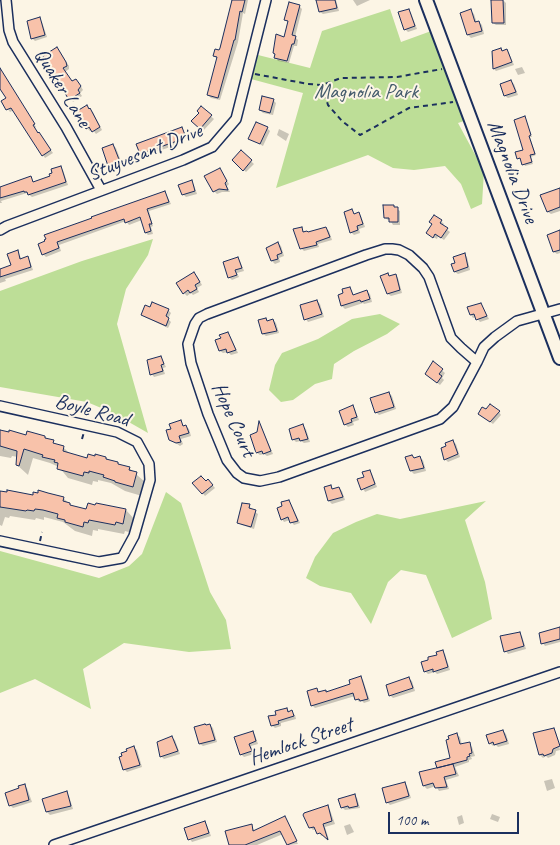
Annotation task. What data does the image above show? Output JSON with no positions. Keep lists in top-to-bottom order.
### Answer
{
  "streets": {
    "street": [
      "Quaker Lane",
      "Stuyvesant Drive",
      "Magnolia Drive",
      "Boyle Road",
      "Hope Court",
      "Hemlock Street"
    ]
  },
  "crossings": [
    ["Quaker Lane", "Stuyvesant Drive"],
    ["Magnolia Drive", "Hope Court"]
  ],
  "parks": ["Magnolia Park"],
  "scale_bar": "100 m"
}
